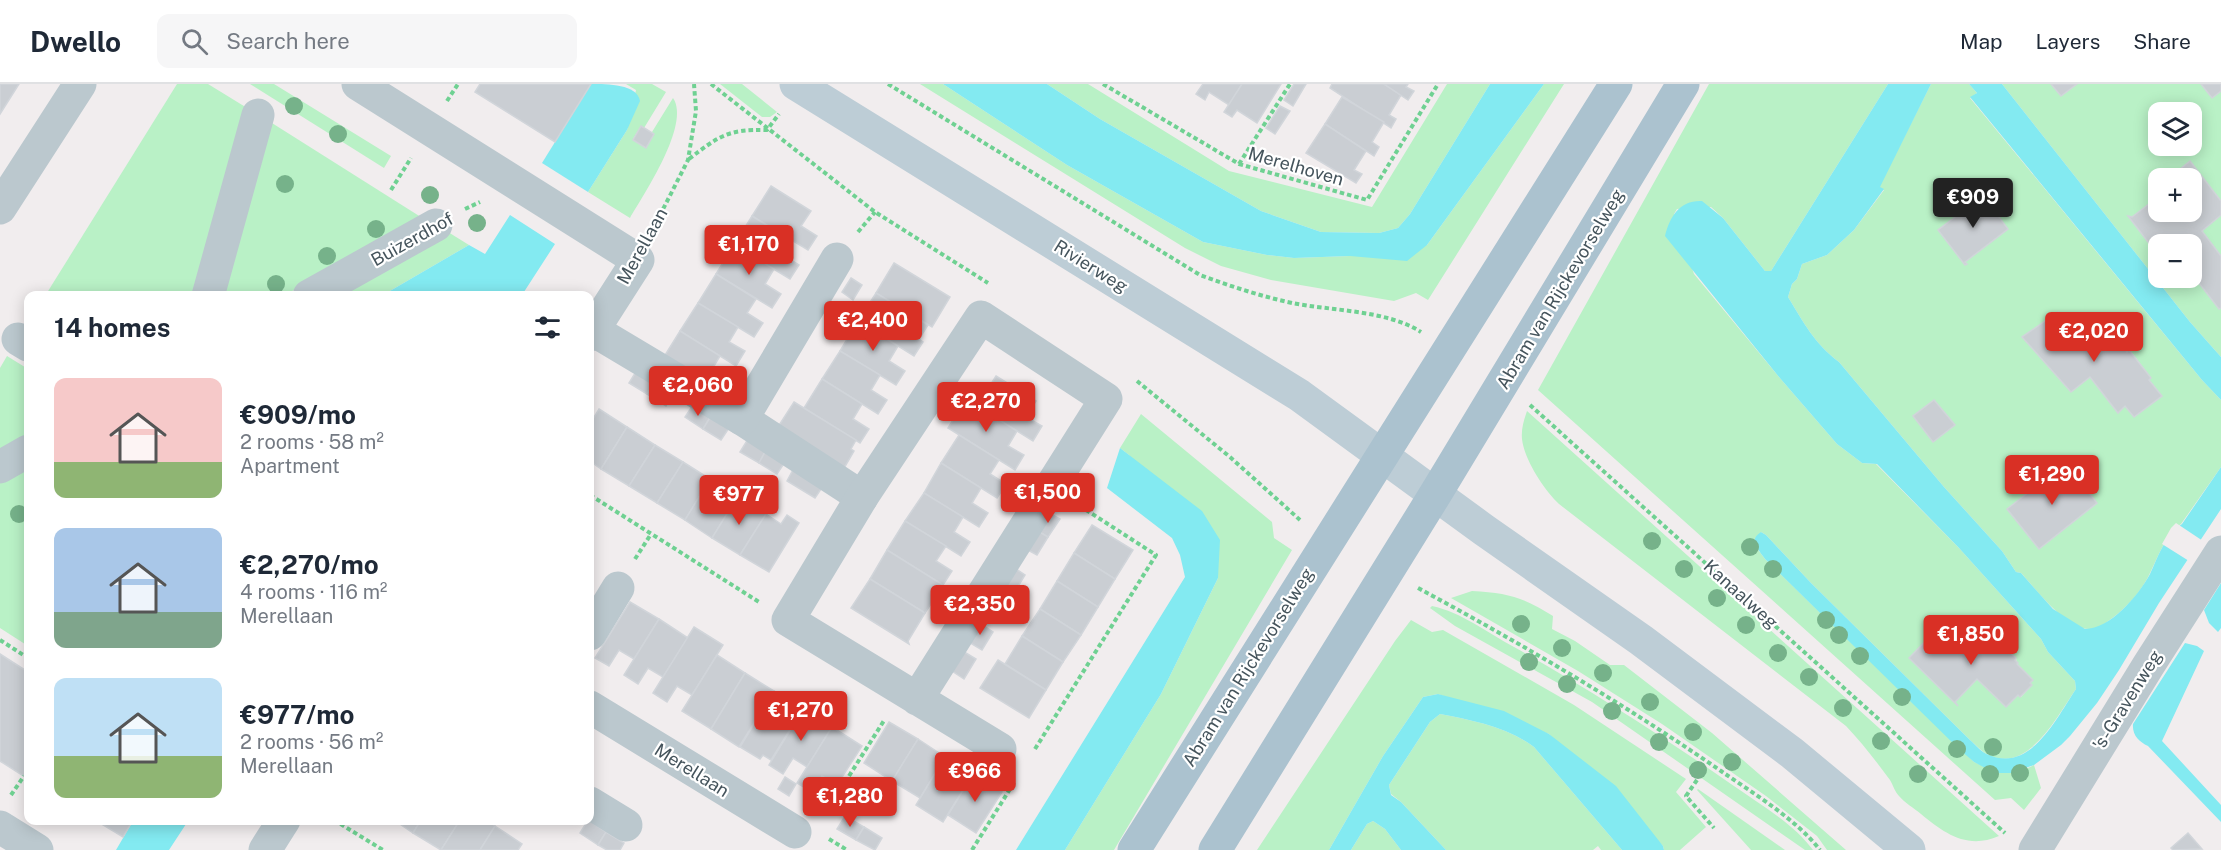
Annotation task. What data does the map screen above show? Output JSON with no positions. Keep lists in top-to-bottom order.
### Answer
{
  "streets": {
    "main road": ["Abram van Rijckevorselweg"],
    "street": [
      "Buizerdhof",
      "Merellaan",
      "Rivierweg",
      "'s-Gravenweg"
    ],
    "path": ["Merelhoven", "Kanaalweg"]
  },
  "crossings": [
    ["Rivierweg", "Abram van Rijckevorselweg"],
    ["Abram van Rijckevorselweg", "Kanaalweg"]
  ],
  "page": {
    "header": "Dwello",
    "search": "Search here",
    "nav": ["Map", "Layers", "Share"],
    "map_buttons": ["+", "−"],
    "price": [
      "€909",
      "€1,170",
      "€2,400",
      "€2,020",
      "€2,060",
      "€2,270",
      "€1,290",
      "€1,500",
      "€977",
      "€2,350",
      "€1,850",
      "€1,270",
      "€966",
      "€1,280"
    ],
    "heading": "14 homes",
    "list": [
      {
        "name": "€909/mo",
        "note": "2 rooms · 58 m² · Apartment"
      },
      {
        "name": "€2,270/mo",
        "note": "4 rooms · 116 m² · Merellaan"
      },
      {
        "name": "€977/mo",
        "note": "2 rooms · 56 m² · Merellaan"
      }
    ]
  }
}
